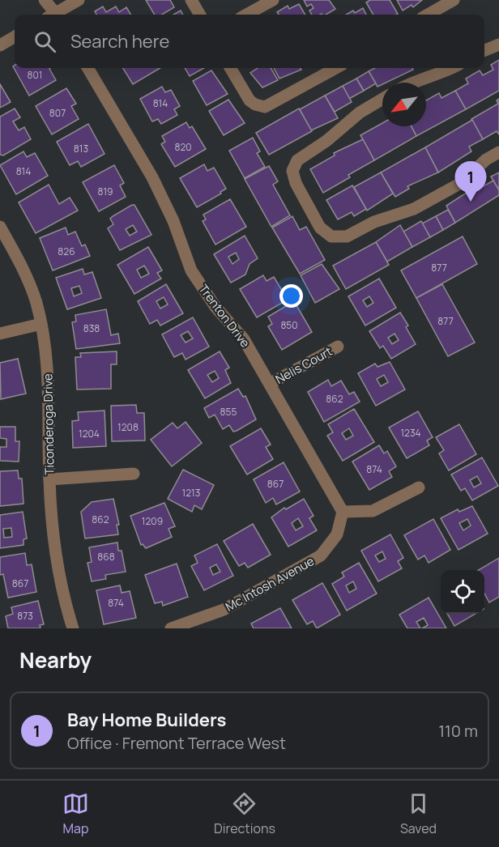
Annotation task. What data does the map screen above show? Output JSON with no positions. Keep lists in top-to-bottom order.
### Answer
{
  "streets": {
    "street": [
      "Trenton Drive",
      "Nelis Court",
      "Ticonderoga Drive",
      "Mc Intosh Avenue"
    ]
  },
  "crossings": [
    ["Trenton Drive", "Nelis Court"],
    ["Trenton Drive", "Mc Intosh Avenue"]
  ],
  "house_numbers": [
    "801",
    "814",
    "807",
    "820",
    "813",
    "814",
    "819",
    "826",
    "877",
    "877",
    "850",
    "838",
    "862",
    "855",
    "1208",
    "1234",
    "1204",
    "874",
    "867",
    "1213",
    "862",
    "1209",
    "868",
    "867",
    "874",
    "873"
  ],
  "north": "bottom left",
  "page": {
    "search": "Search here",
    "pins": "1",
    "heading": "Nearby",
    "list": [
      {
        "mark": "1",
        "name": "Bay Home Builders",
        "note": "Office · Fremont Terrace West",
        "value": "110 m"
      }
    ],
    "nav": ["Map", "Directions", "Saved"]
  }
}
